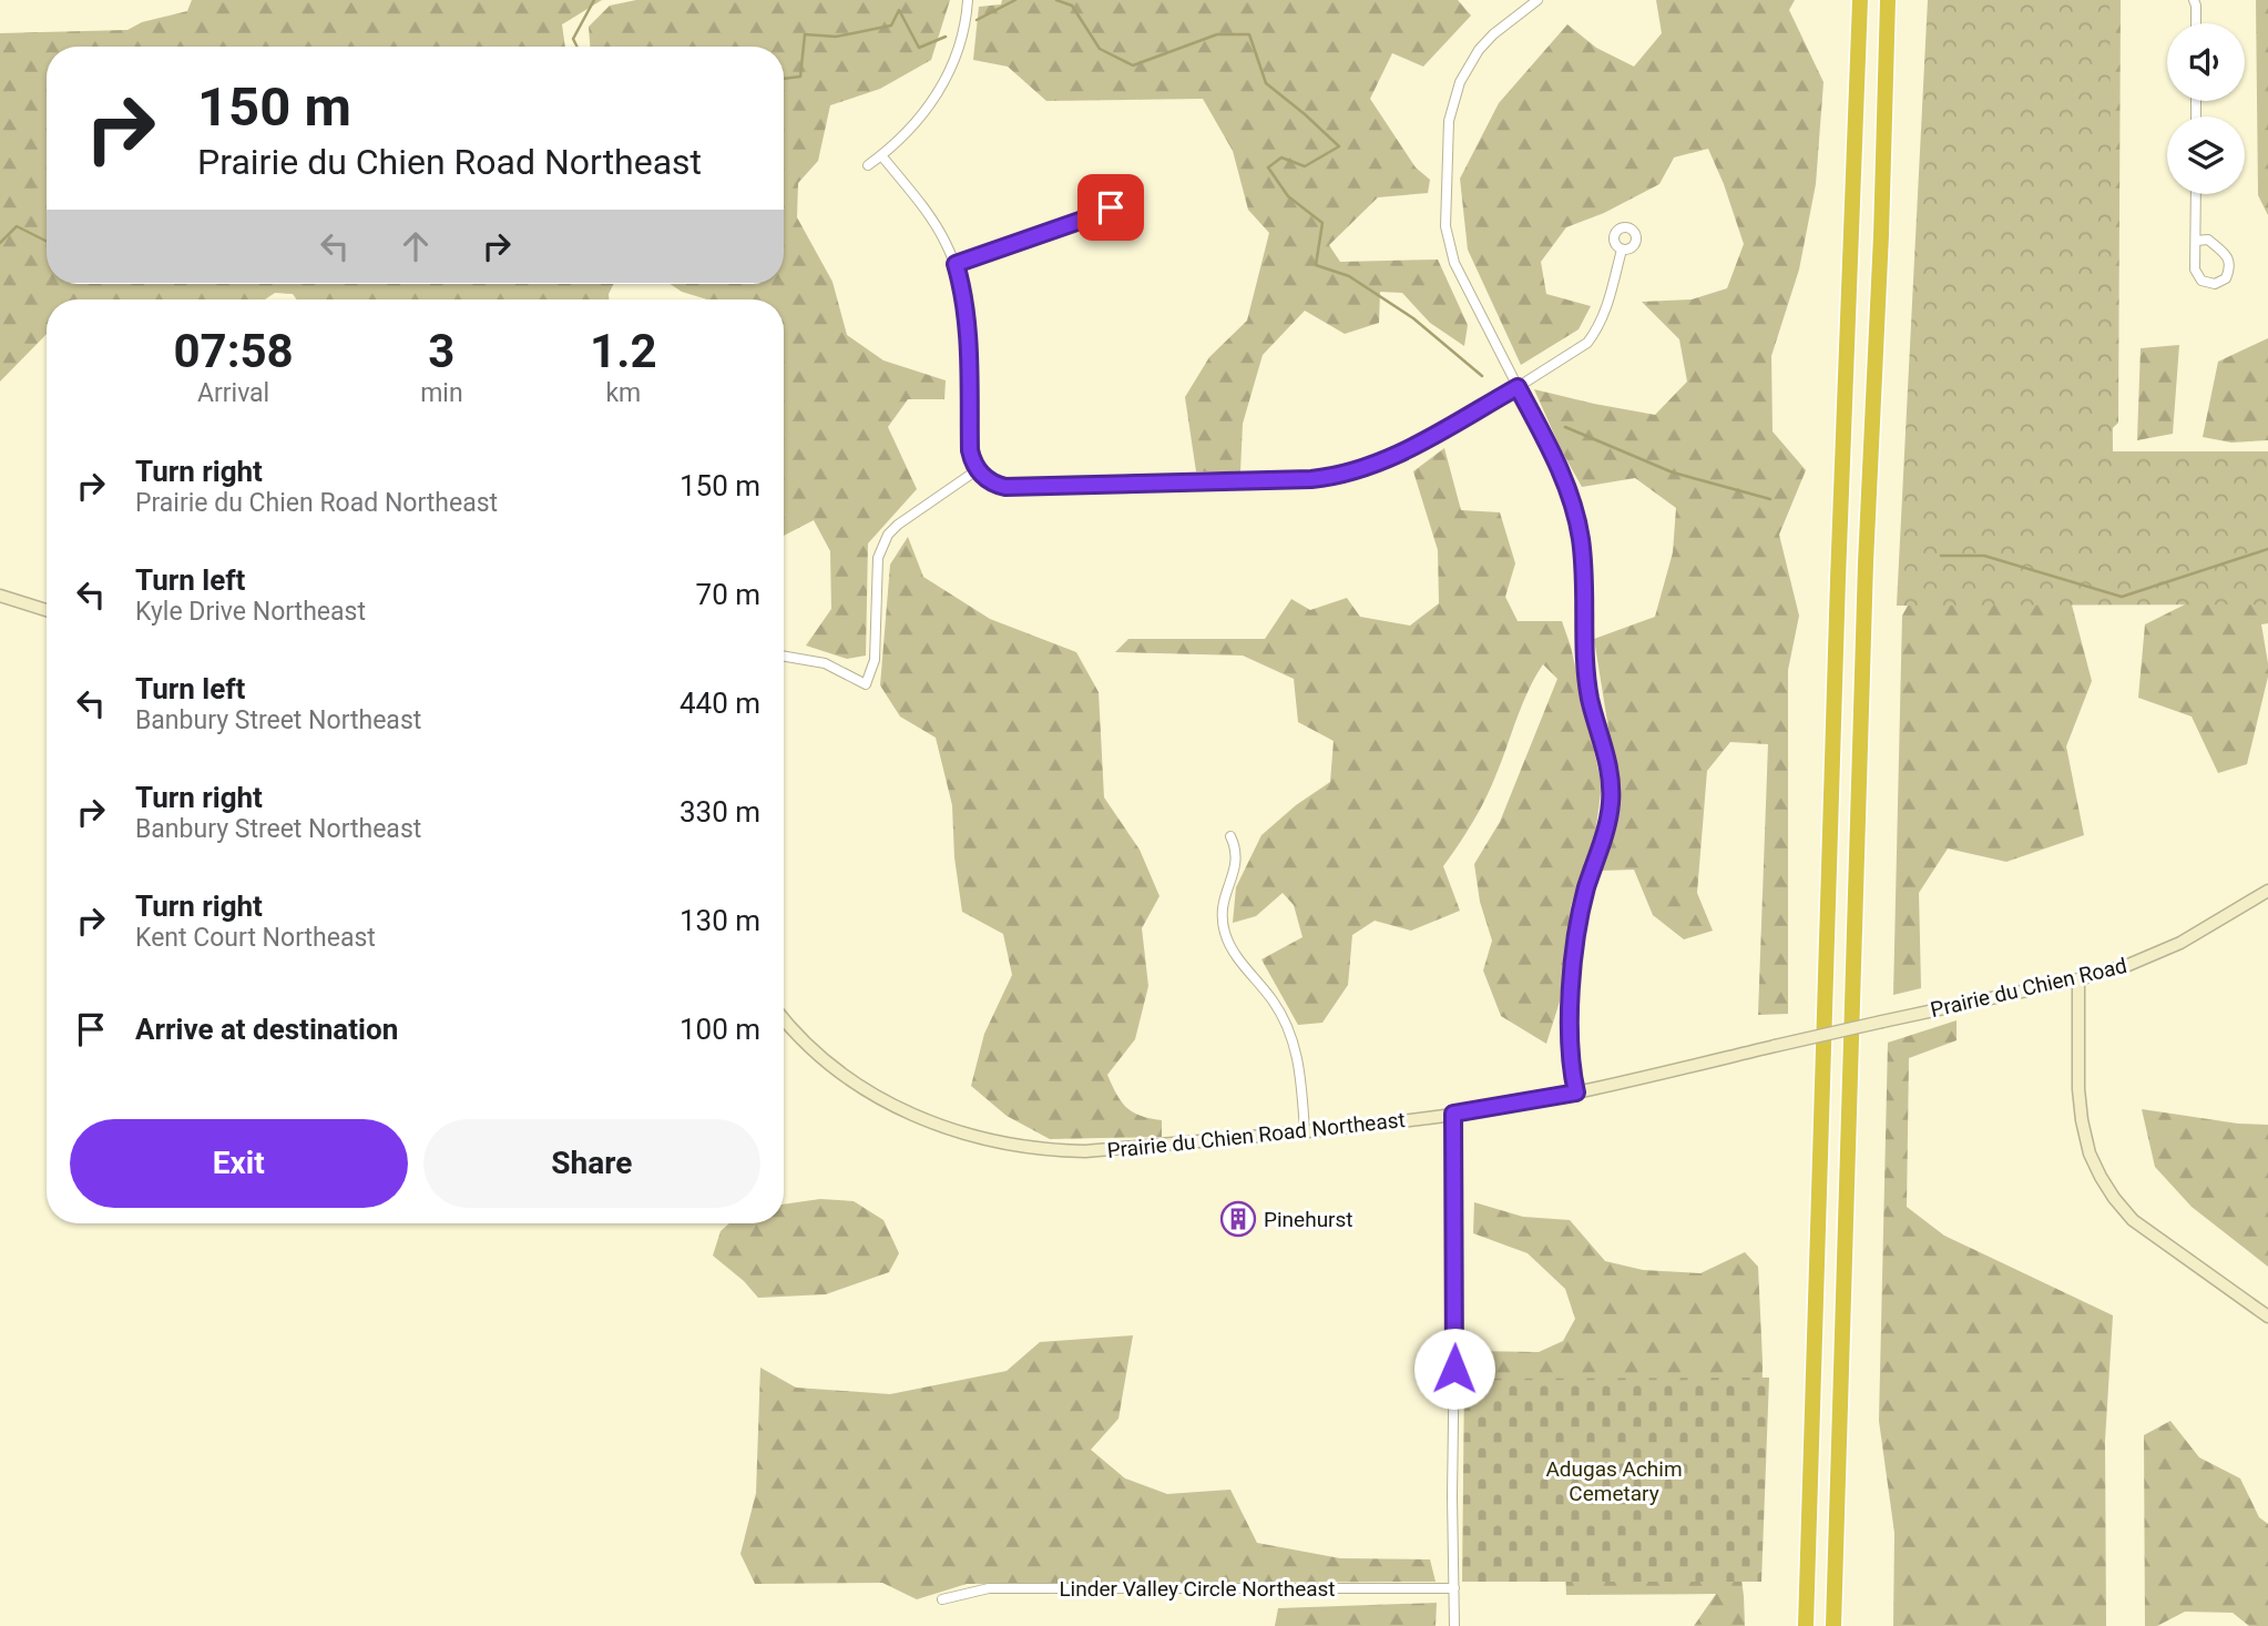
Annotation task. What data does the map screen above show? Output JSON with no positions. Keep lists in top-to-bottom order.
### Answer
{
  "streets": {
    "street": ["Prairie du Chien Road", "Prairie du Chien Road Northeast", "Linder Valley Circle Northeast"]
  },
  "crossings": [
    ["Prairie du Chien Road", "Prairie du Chien Road Northeast"]
  ],
  "parks": ["Adugas Achim Cemetary"],
  "places": {
    "building": ["Pinehurst"]
  },
  "page": {
    "turn": ["150 m", "Prairie du Chien Road Northeast"],
    "eta": [
      "07:58",
      "Arrival",
      "3",
      "min",
      "1.2",
      "km"
    ],
    "list": [
      {
        "name": "Turn right",
        "note": "Prairie du Chien Road Northeast",
        "value": "150 m"
      },
      {
        "name": "Turn left",
        "note": "Kyle Drive Northeast",
        "value": "70 m"
      },
      {
        "name": "Turn left",
        "note": "Banbury Street Northeast",
        "value": "440 m"
      },
      {
        "name": "Turn right",
        "note": "Banbury Street Northeast",
        "value": "330 m"
      },
      {
        "name": "Turn right",
        "note": "Kent Court Northeast",
        "value": "130 m"
      },
      {
        "name": "Arrive at destination",
        "value": "100 m"
      }
    ],
    "buttons": ["Exit", "Share"]
  }
}
